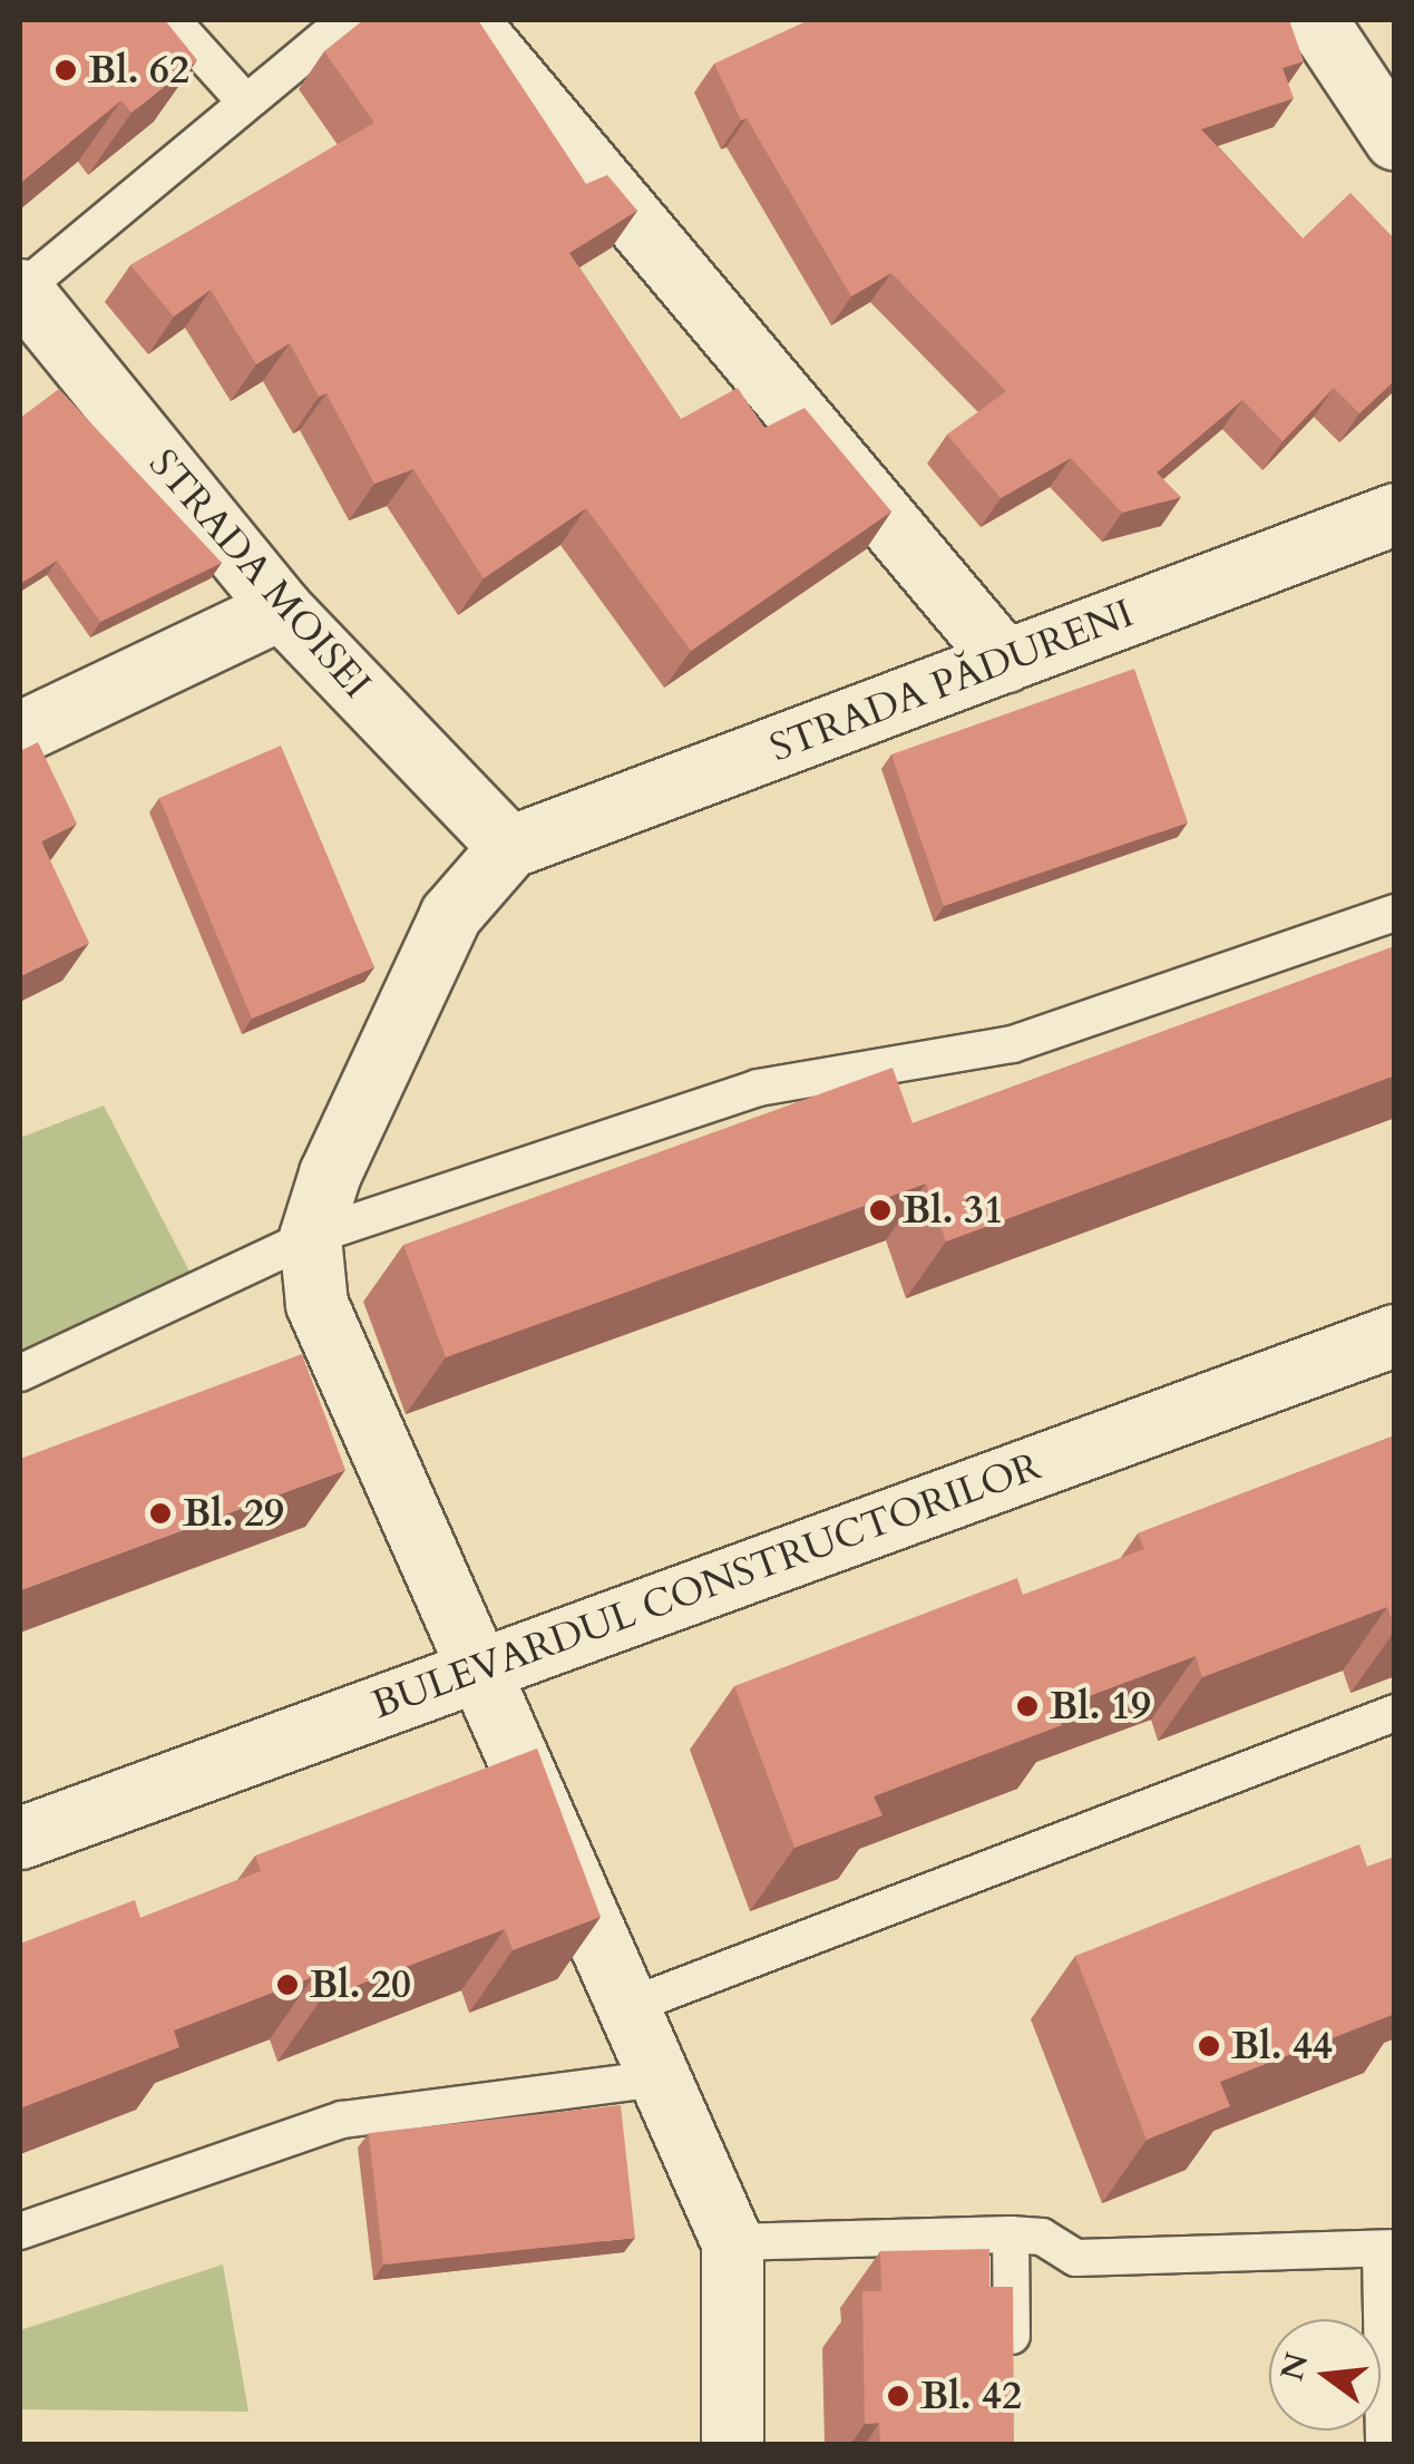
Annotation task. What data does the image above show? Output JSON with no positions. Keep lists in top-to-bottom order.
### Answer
{
  "streets": {
    "street": ["STRADA MOISEI", "STRADA PĂDURENI", "BULEVARDUL CONSTRUCTORILOR"]
  },
  "crossings": [
    ["STRADA MOISEI", "STRADA PĂDURENI"]
  ],
  "places": [
    "Bl. 62",
    "Bl. 31",
    "Bl. 29",
    "Bl. 19",
    "Bl. 20",
    "Bl. 44",
    "Bl. 42"
  ],
  "north": "left"
}
